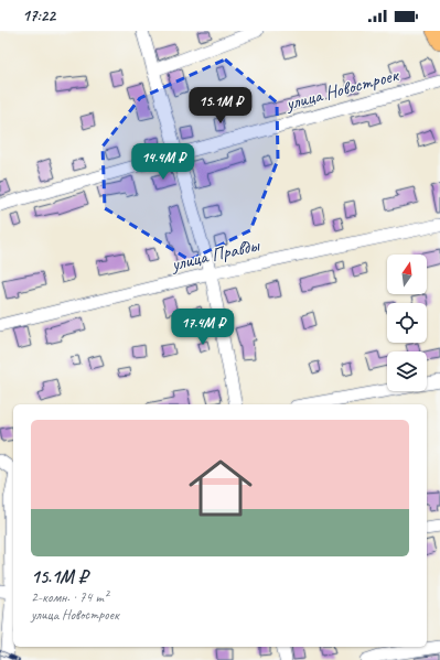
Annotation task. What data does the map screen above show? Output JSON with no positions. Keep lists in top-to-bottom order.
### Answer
{
  "streets": {
    "street": ["улица Новостроек", "улица Правды"]
  },
  "north": "top",
  "page": {
    "status": "17:22",
    "price": ["15.1M ₽", "14.4M ₽", "17.4M ₽"],
    "list": [
      {
        "name": "15.1M ₽",
        "note": "2-комн. · 74 m² · улица Новостроек"
      }
    ]
  }
}
